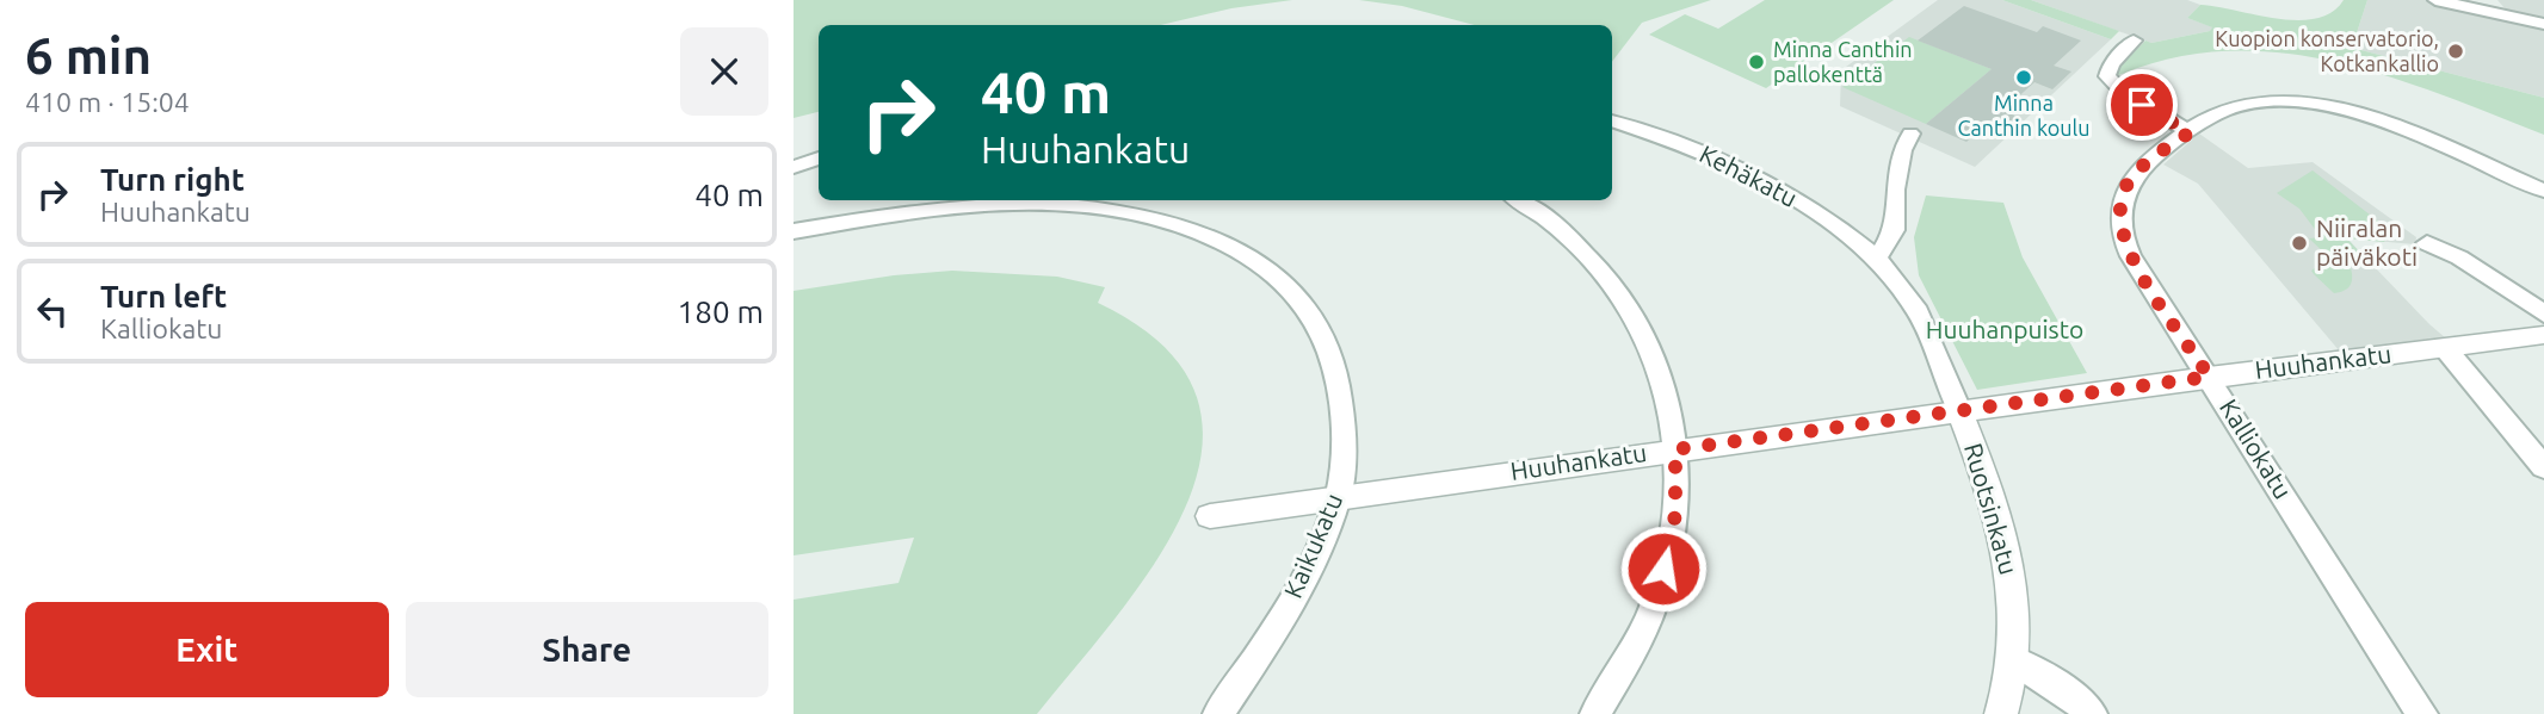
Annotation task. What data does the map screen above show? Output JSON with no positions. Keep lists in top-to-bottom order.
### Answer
{
  "streets": {
    "street": [
      "Kehäkatu",
      "Huuhankatu",
      "Kalliokatu",
      "Ruotsinkatu",
      "Kaikukatu"
    ]
  },
  "crossings": [
    ["Kehäkatu", "Ruotsinkatu"],
    ["Huuhankatu", "Kalliokatu"],
    ["Huuhankatu", "Ruotsinkatu"],
    ["Huuhankatu", "Kaikukatu"]
  ],
  "parks": ["Huuhanpuisto"],
  "places": [
    "Kuopion konservatorio, Kotkankallio",
    "Minna Canthin pallokenttä",
    "Minna Canthin koulu",
    "Niiralan päiväkoti"
  ],
  "page": {
    "heading": ["6 min", "410 m · 15:04"],
    "turn": ["40 m", "Huuhankatu"],
    "list": [
      {
        "name": "Turn right",
        "note": "Huuhankatu",
        "value": "40 m"
      },
      {
        "name": "Turn left",
        "note": "Kalliokatu",
        "value": "180 m"
      }
    ],
    "buttons": ["Exit", "Share"]
  }
}
